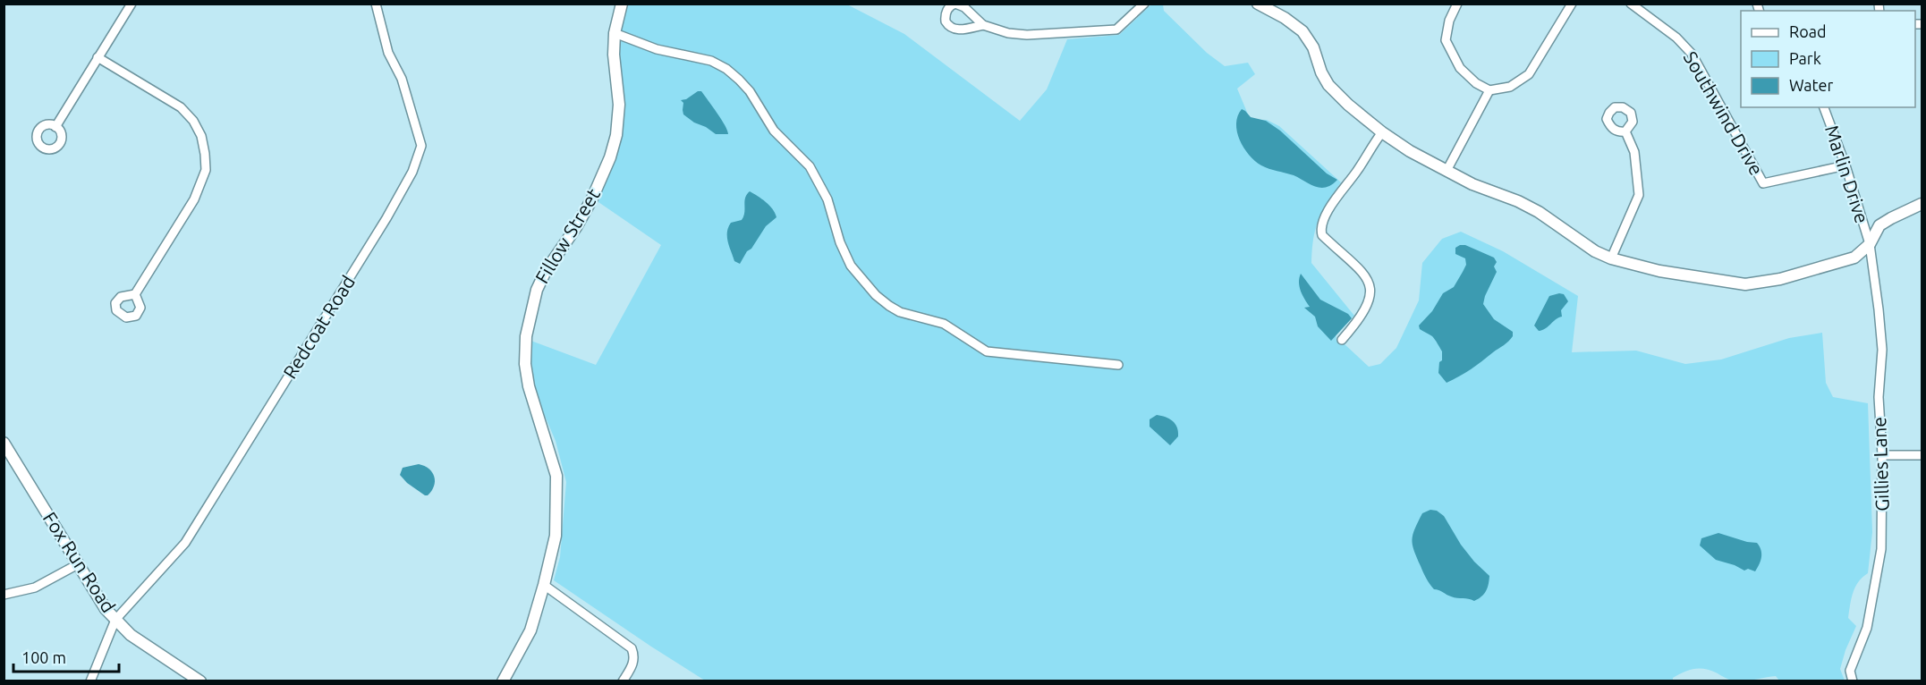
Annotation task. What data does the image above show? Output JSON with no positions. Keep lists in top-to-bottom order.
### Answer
{
  "streets": {
    "street": [
      "Southwind Drive",
      "Marlin Drive",
      "Fillow Street",
      "Redcoat Road",
      "Gillies Lane",
      "Fox Run Road"
    ]
  },
  "crossings": [
    ["Southwind Drive", "Marlin Drive"],
    ["Marlin Drive", "Gillies Lane"],
    ["Redcoat Road", "Fox Run Road"]
  ],
  "legend": ["Road", "Park", "Water"],
  "scale_bar": "100 m"
}
